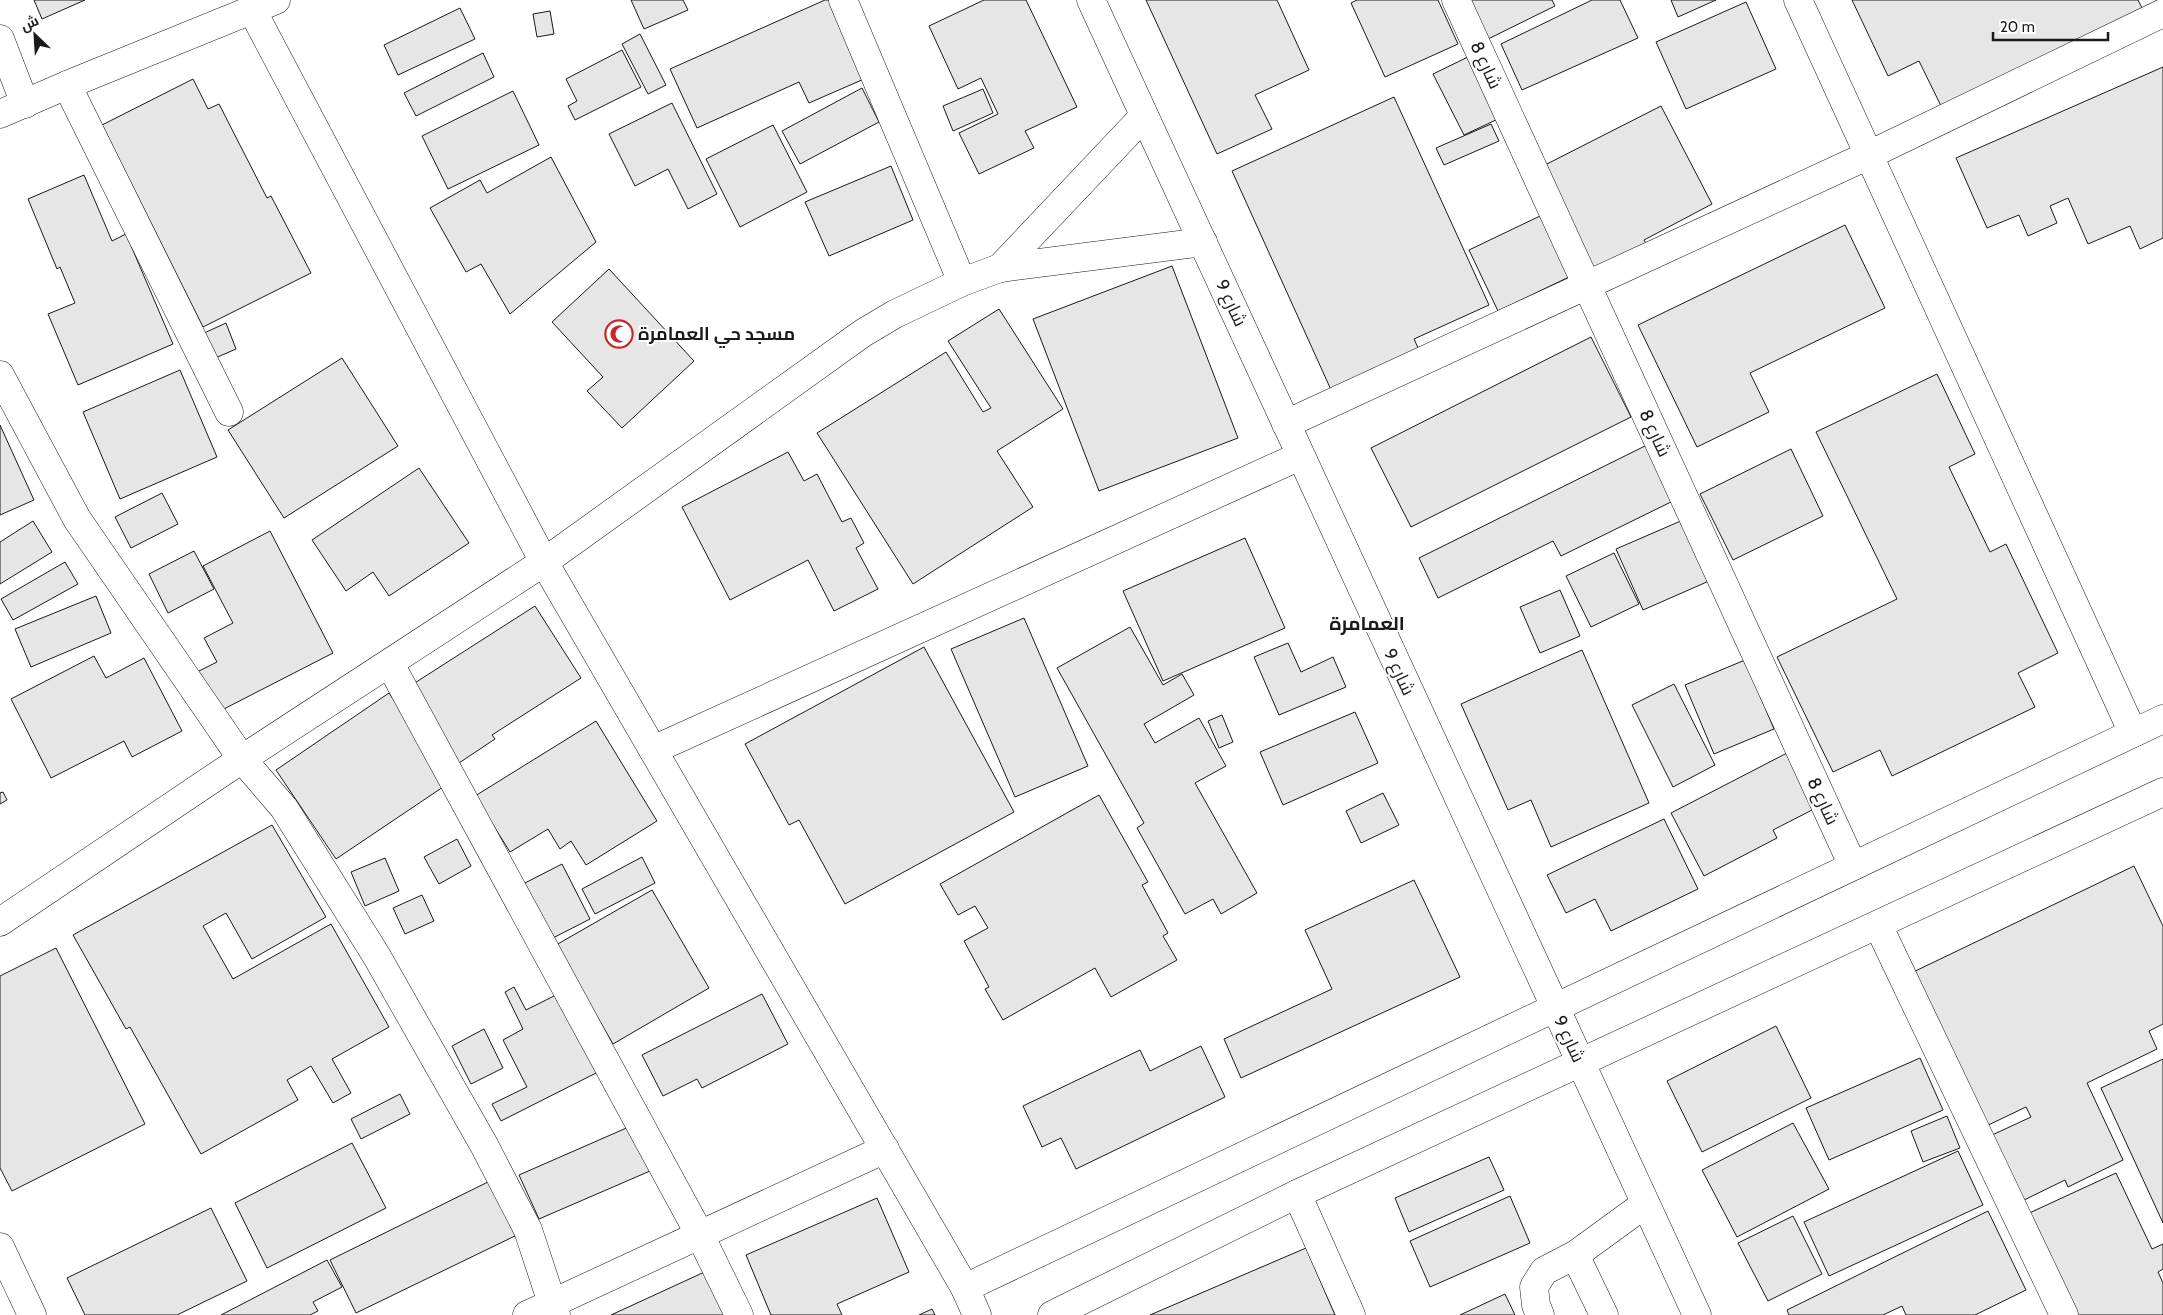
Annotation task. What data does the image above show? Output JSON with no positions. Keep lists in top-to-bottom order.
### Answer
{
  "streets": {
    "street": ["شارع 8", "شارع 9"]
  },
  "districts": ["العمامرة"],
  "places": {
    "mosque": ["مسجد حي العمامرة"]
  },
  "scale_bar": "20 m",
  "north": "top left"
}
